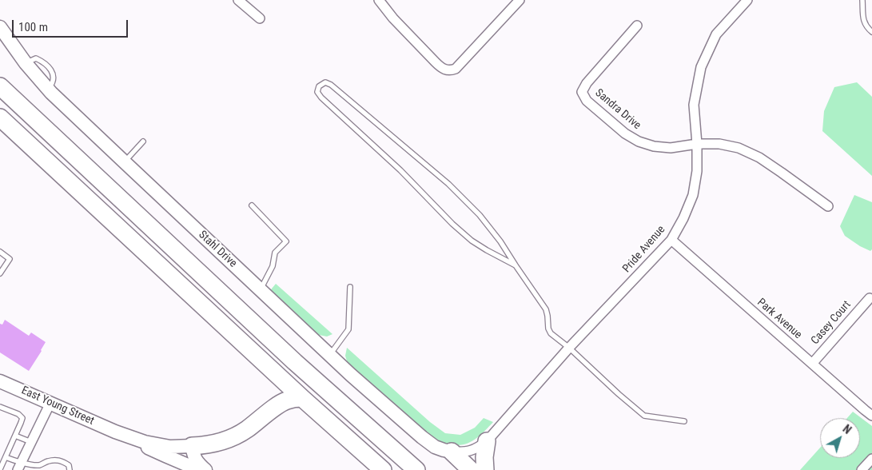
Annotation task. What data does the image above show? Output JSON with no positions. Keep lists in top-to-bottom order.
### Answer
{
  "streets": {
    "main road": ["Stahl Drive", "East Young Street"],
    "street": [
      "Sandra Drive",
      "Pride Avenue",
      "Park Avenue",
      "Casey Court"
    ]
  },
  "crossings": [
    ["Sandra Drive", "Pride Avenue"],
    ["Stahl Drive", "Pride Avenue"],
    ["Pride Avenue", "Park Avenue"],
    ["Park Avenue", "Casey Court"]
  ],
  "scale_bar": "100 m",
  "north": "top right"
}
